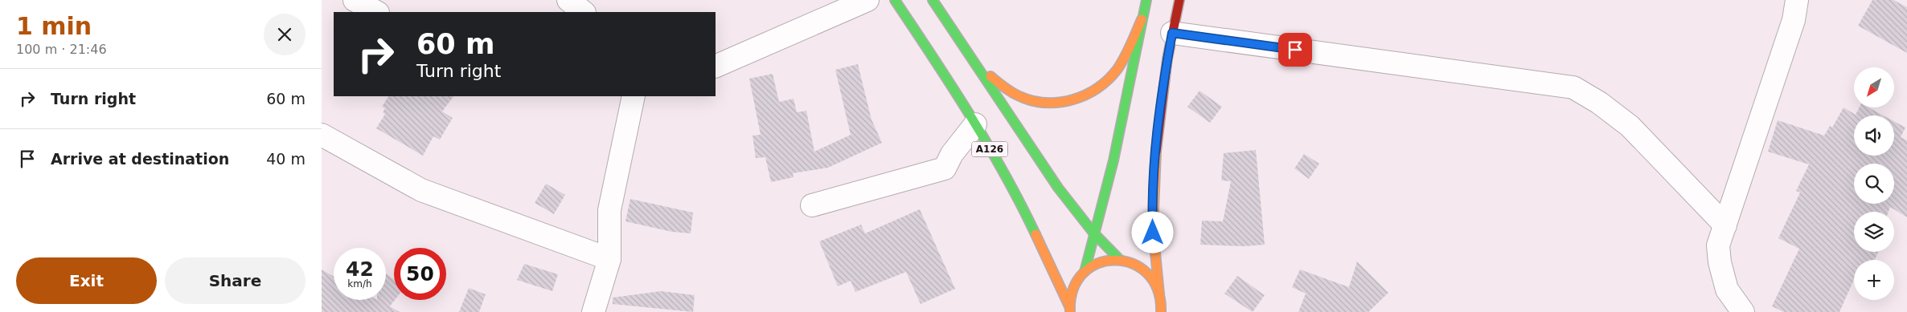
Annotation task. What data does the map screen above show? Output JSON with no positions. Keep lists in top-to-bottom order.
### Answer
{
  "streets": {
    "main road": ["A126"]
  },
  "north": "bottom left",
  "page": {
    "heading": ["1 min", "100 m · 21:46"],
    "turn": ["60 m", "Turn right"],
    "map_buttons": "+",
    "list": [
      {
        "name": "Turn right",
        "value": "60 m"
      },
      {
        "name": "Arrive at destination",
        "value": "40 m"
      }
    ],
    "speed": "42 km/h",
    "limit": "50",
    "buttons": ["Exit", "Share"]
  }
}
